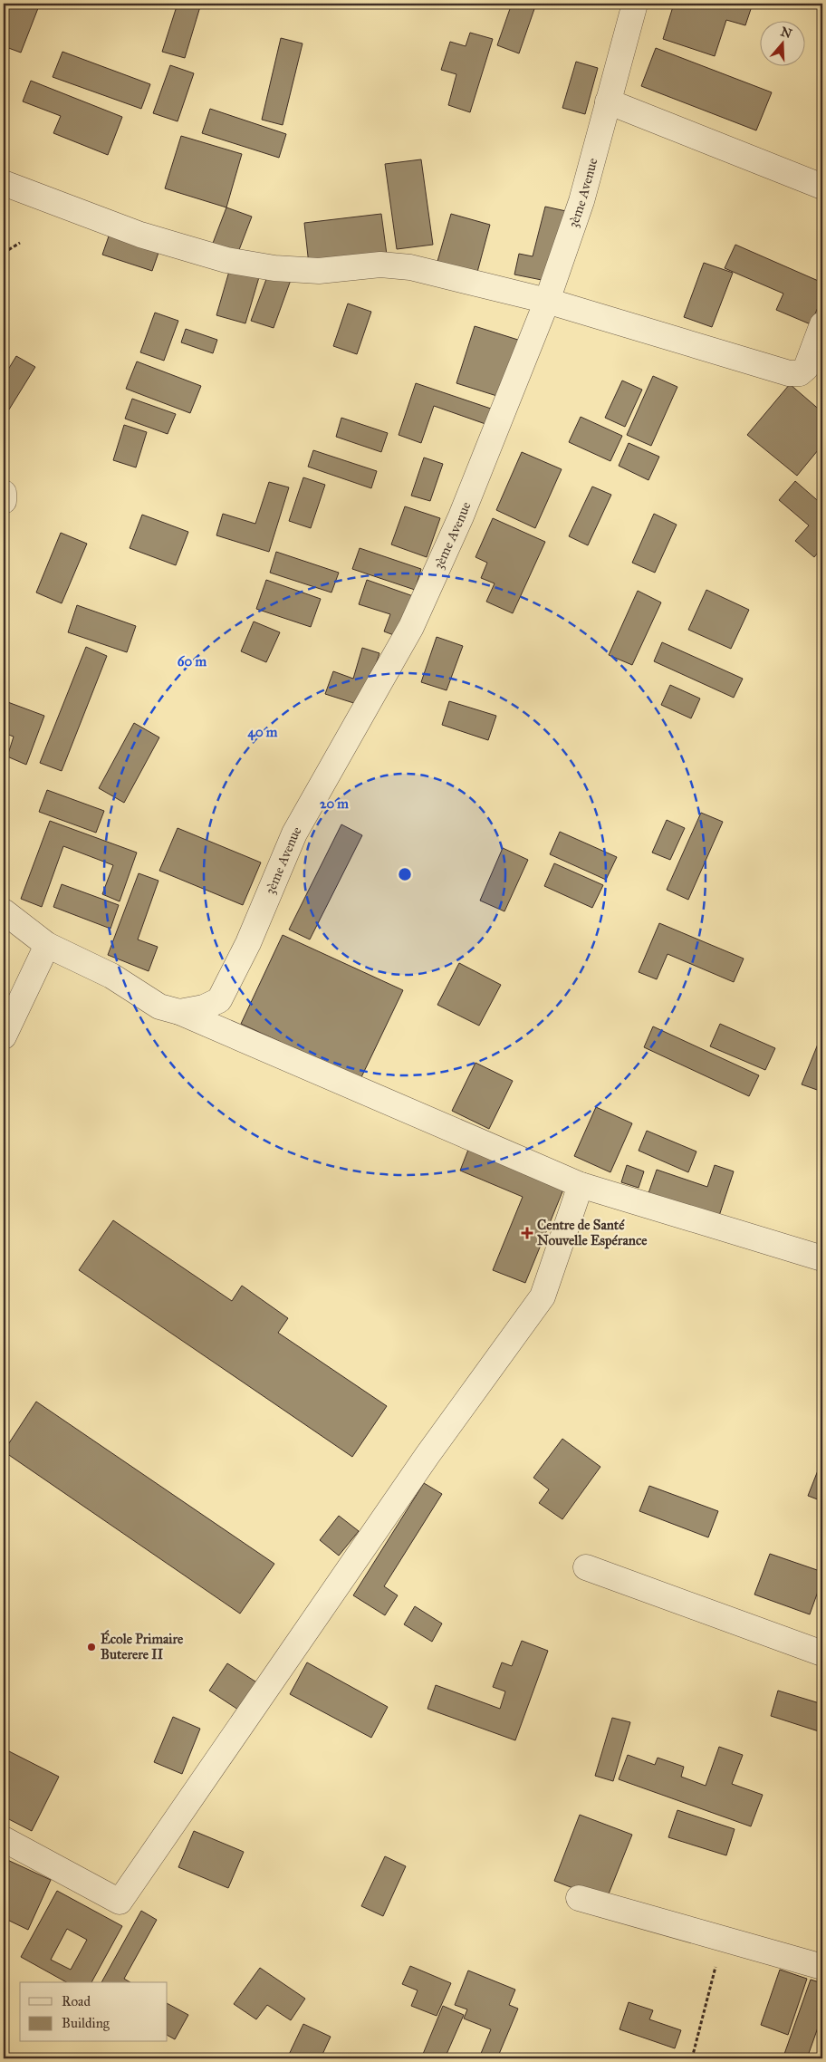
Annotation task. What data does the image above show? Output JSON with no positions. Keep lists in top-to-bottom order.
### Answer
{
  "streets": {
    "street": ["3ème Avenue"]
  },
  "places": {
    "health": ["Centre de Santé Nouvelle Espérance"],
    "other": ["École Primaire Buterere II"]
  },
  "legend": ["Road", "Building"],
  "north": "top",
  "rings": ["60 m", "40 m", "20 m"]
}
